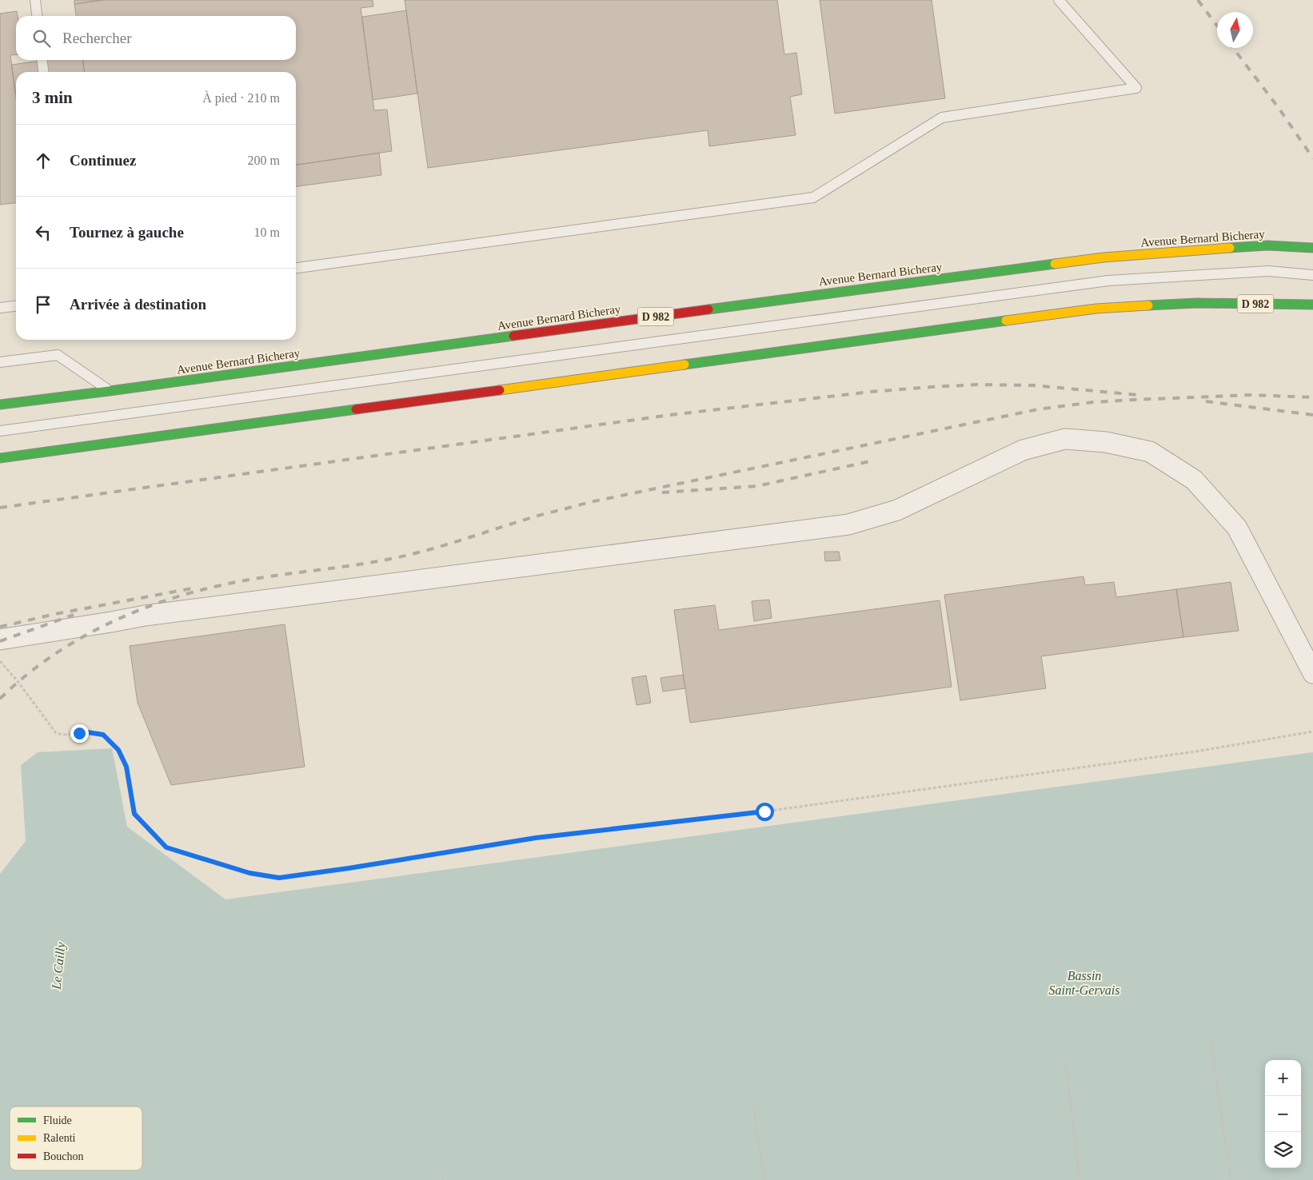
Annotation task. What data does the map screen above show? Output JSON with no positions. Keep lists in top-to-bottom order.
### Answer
{
  "streets": {
    "main road": ["Avenue Bernard Bicheray", "D 982"]
  },
  "water": ["Le Cailly", "Bassin Saint-Gervais"],
  "legend": ["Fluide", "Ralenti", "Bouchon"],
  "north": "top",
  "page": {
    "search": "Rechercher",
    "heading": ["3 min", "À pied · 210 m"],
    "list": [
      ["Continuez", "200 m"],
      ["Tournez à gauche", "10 m"],
      "Arrivée à destination"
    ],
    "map_buttons": ["+", "−"]
  }
}
